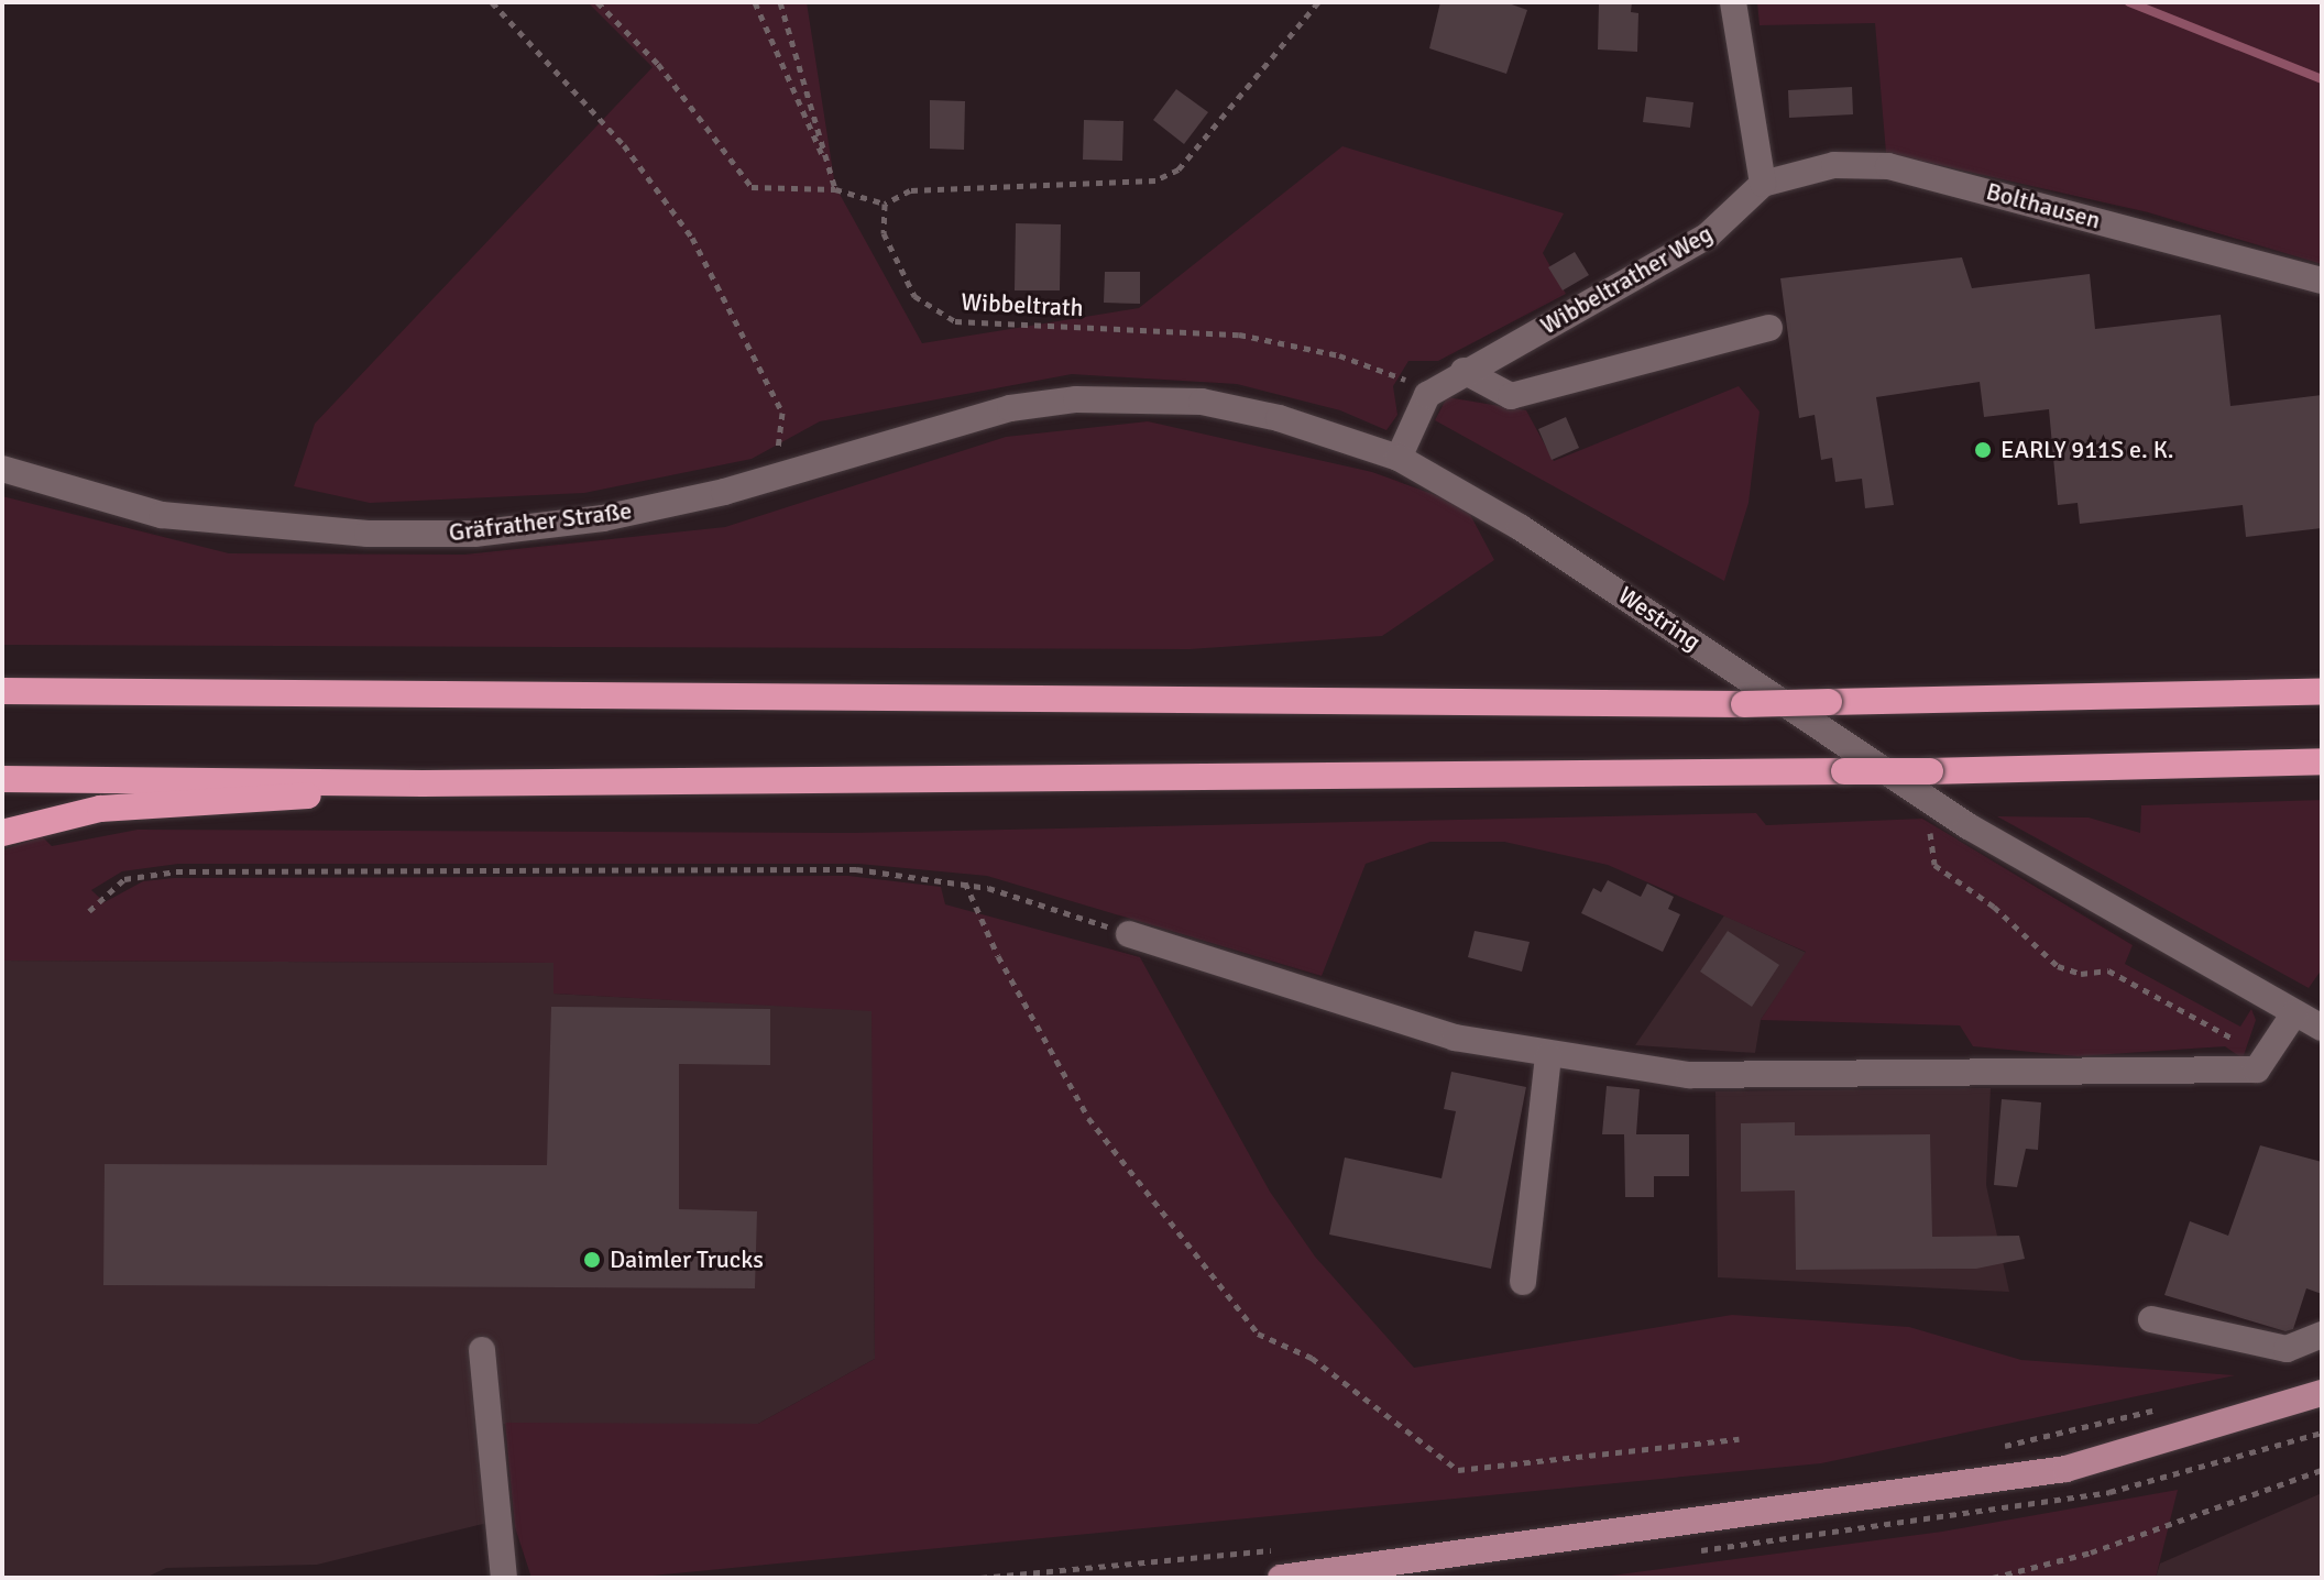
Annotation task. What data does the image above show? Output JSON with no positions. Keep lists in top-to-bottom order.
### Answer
{
  "streets": {
    "street": [
      "Bolthausen",
      "Wibbeltrather Weg",
      "Gräfrather Straße",
      "Westring"
    ],
    "path": ["Wibbeltrath"]
  },
  "crossings": [
    ["Bolthausen", "Wibbeltrather Weg"],
    ["Wibbeltrather Weg", "Wibbeltrath"],
    ["Gräfrather Straße", "Westring"]
  ],
  "places": ["EARLY 911S e. K.", "Daimler Trucks"]
}
